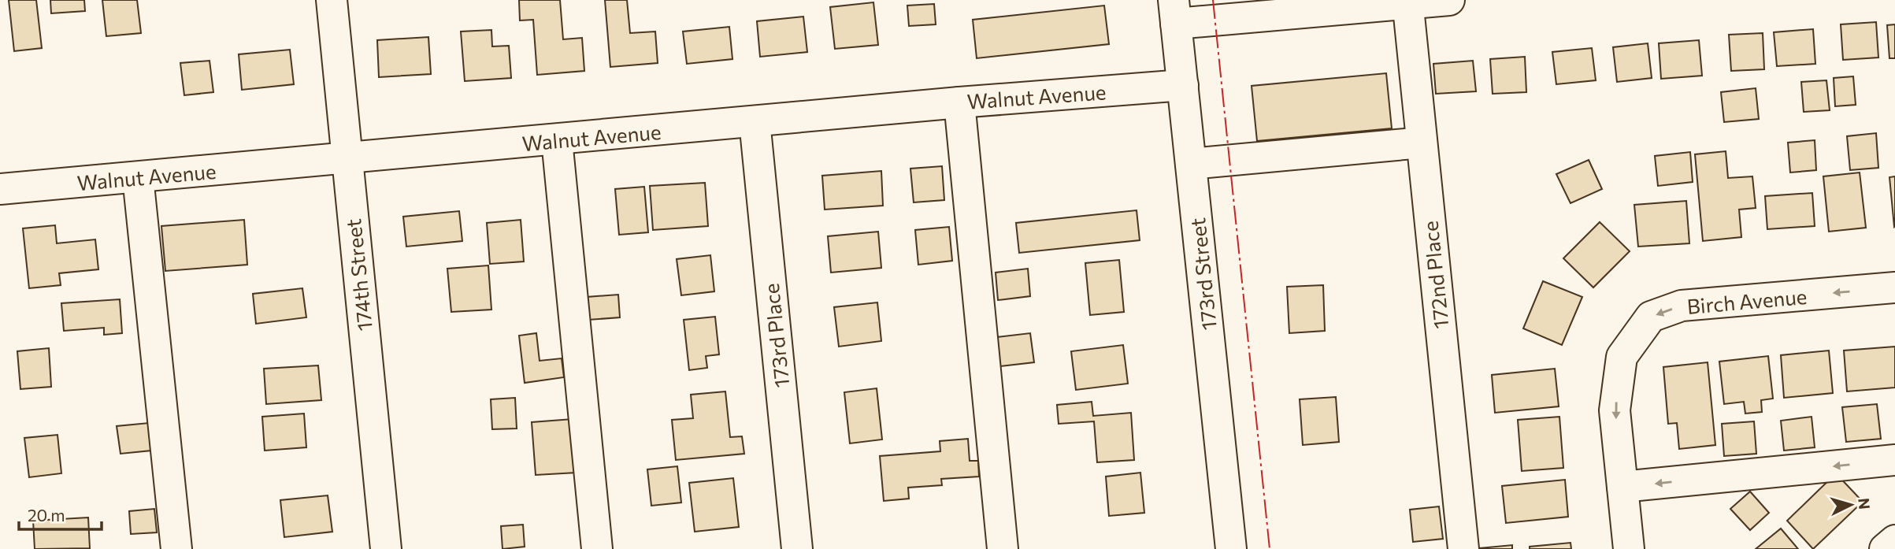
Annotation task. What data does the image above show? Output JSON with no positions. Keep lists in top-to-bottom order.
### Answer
{
  "streets": {
    "street": [
      "Walnut Avenue",
      "173rd Street",
      "174th Street",
      "172nd Place",
      "Birch Avenue",
      "173rd Place"
    ]
  },
  "crossings": [
    ["Walnut Avenue", "173rd Street"],
    ["Walnut Avenue", "174th Street"],
    ["Walnut Avenue", "173rd Place"]
  ],
  "scale_bar": "20 m",
  "north": "right"
}
